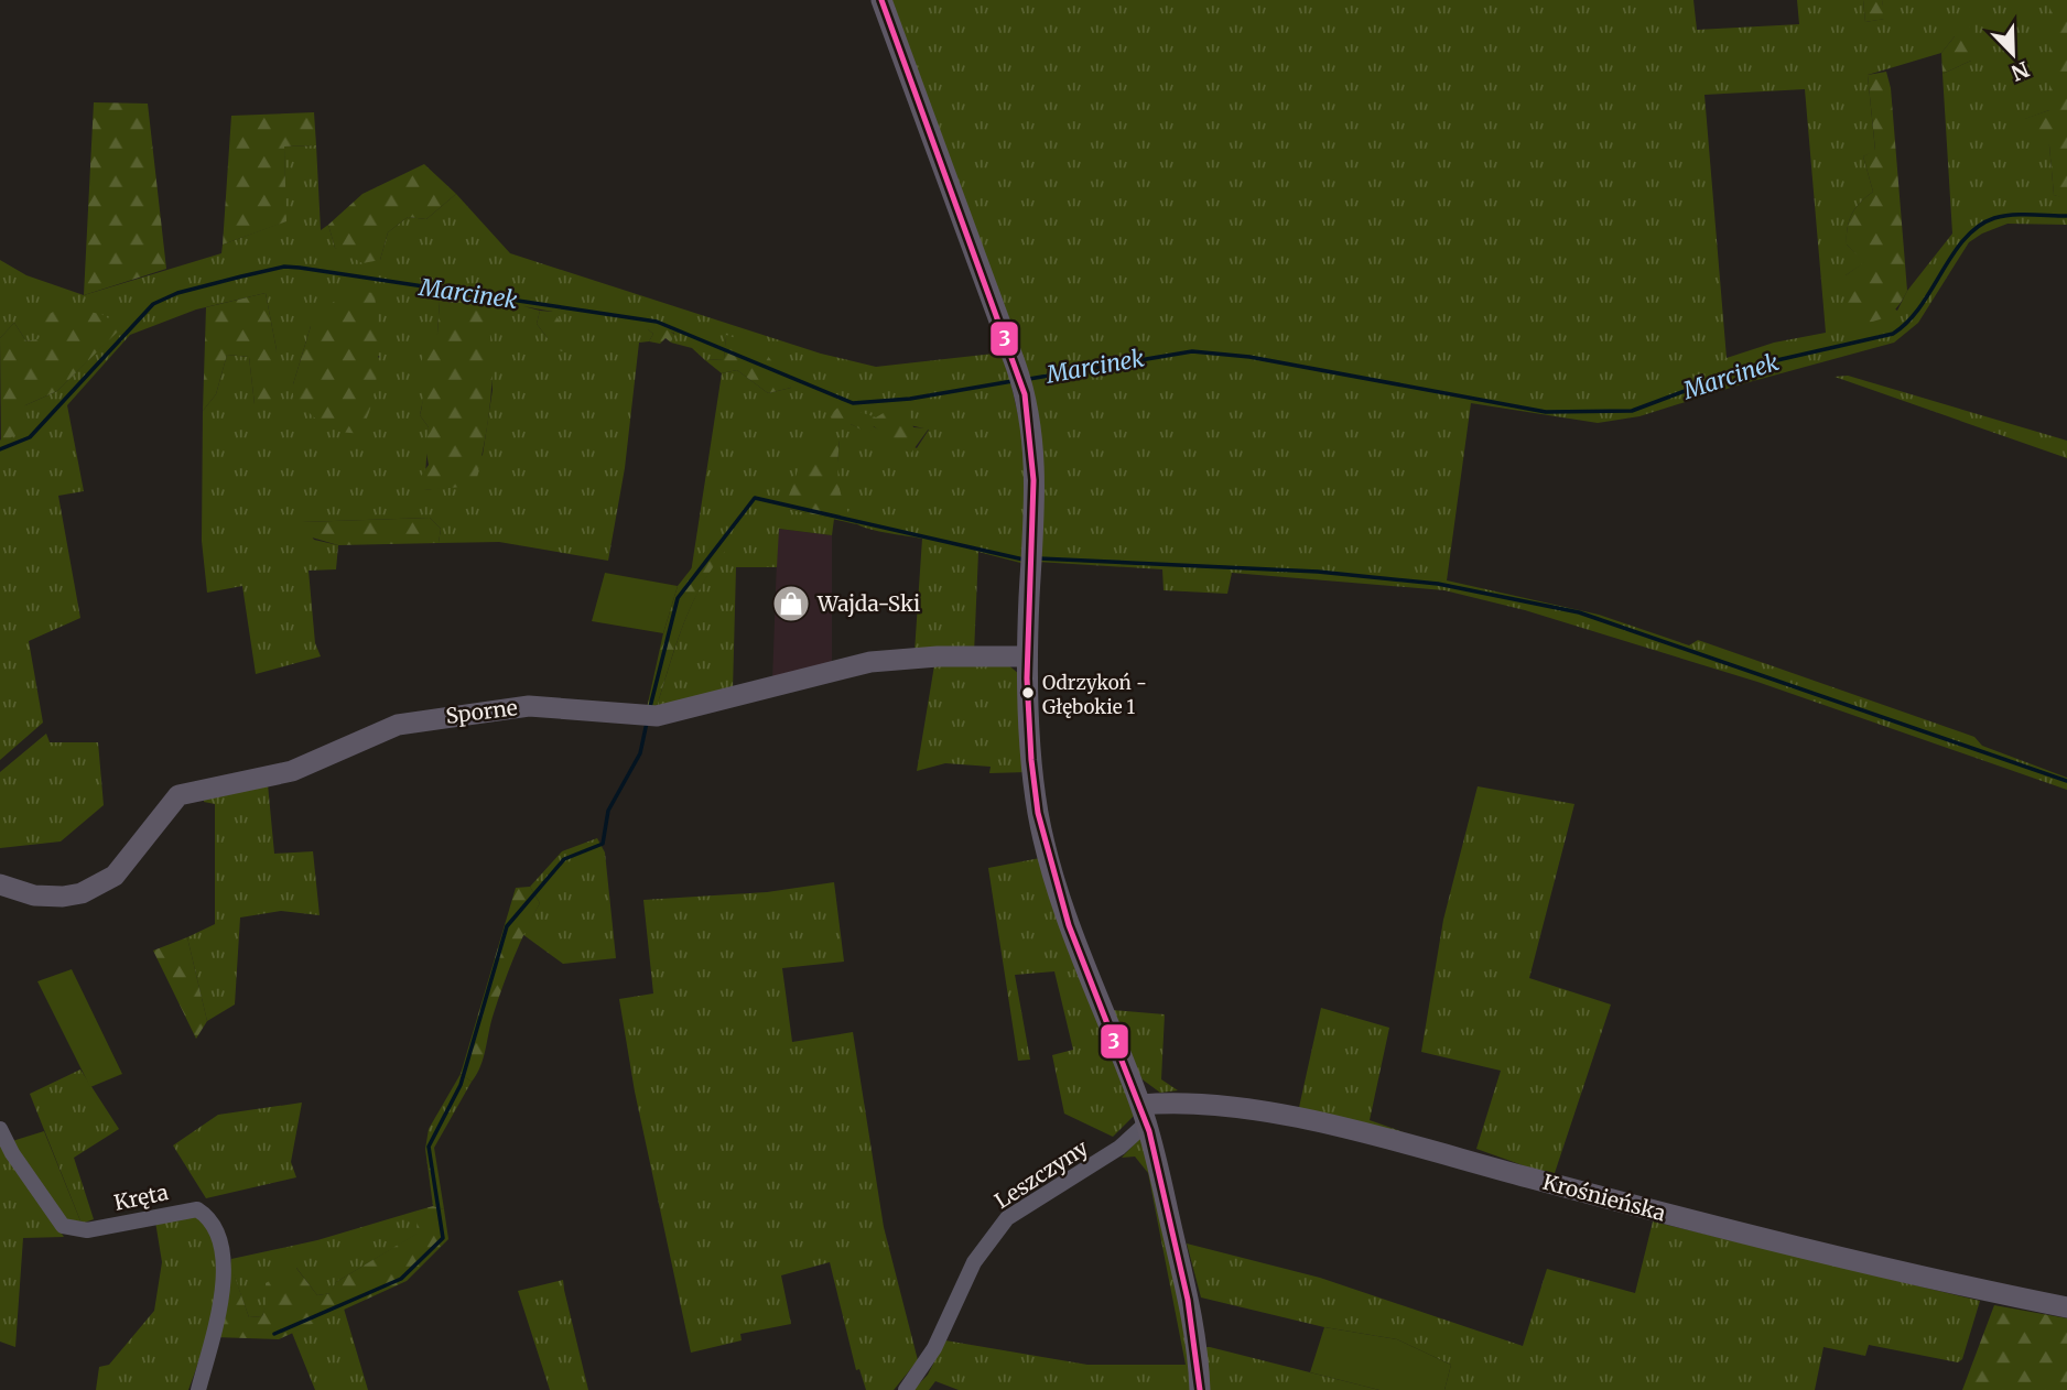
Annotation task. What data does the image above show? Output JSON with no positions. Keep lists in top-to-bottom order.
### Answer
{
  "streets": {
    "street": [
      "Sporne",
      "Leszczyny",
      "Kręta",
      "Krośnieńska"
    ]
  },
  "crossings": [
    ["Leszczyny", "Krośnieńska"]
  ],
  "water": ["Marcinek"],
  "places": {
    "shop": ["Wajda-Ski"],
    "other": ["Odrzykoń - Głębokie 1"]
  },
  "lines": ["transit line 3"],
  "north": "bottom right"
}
